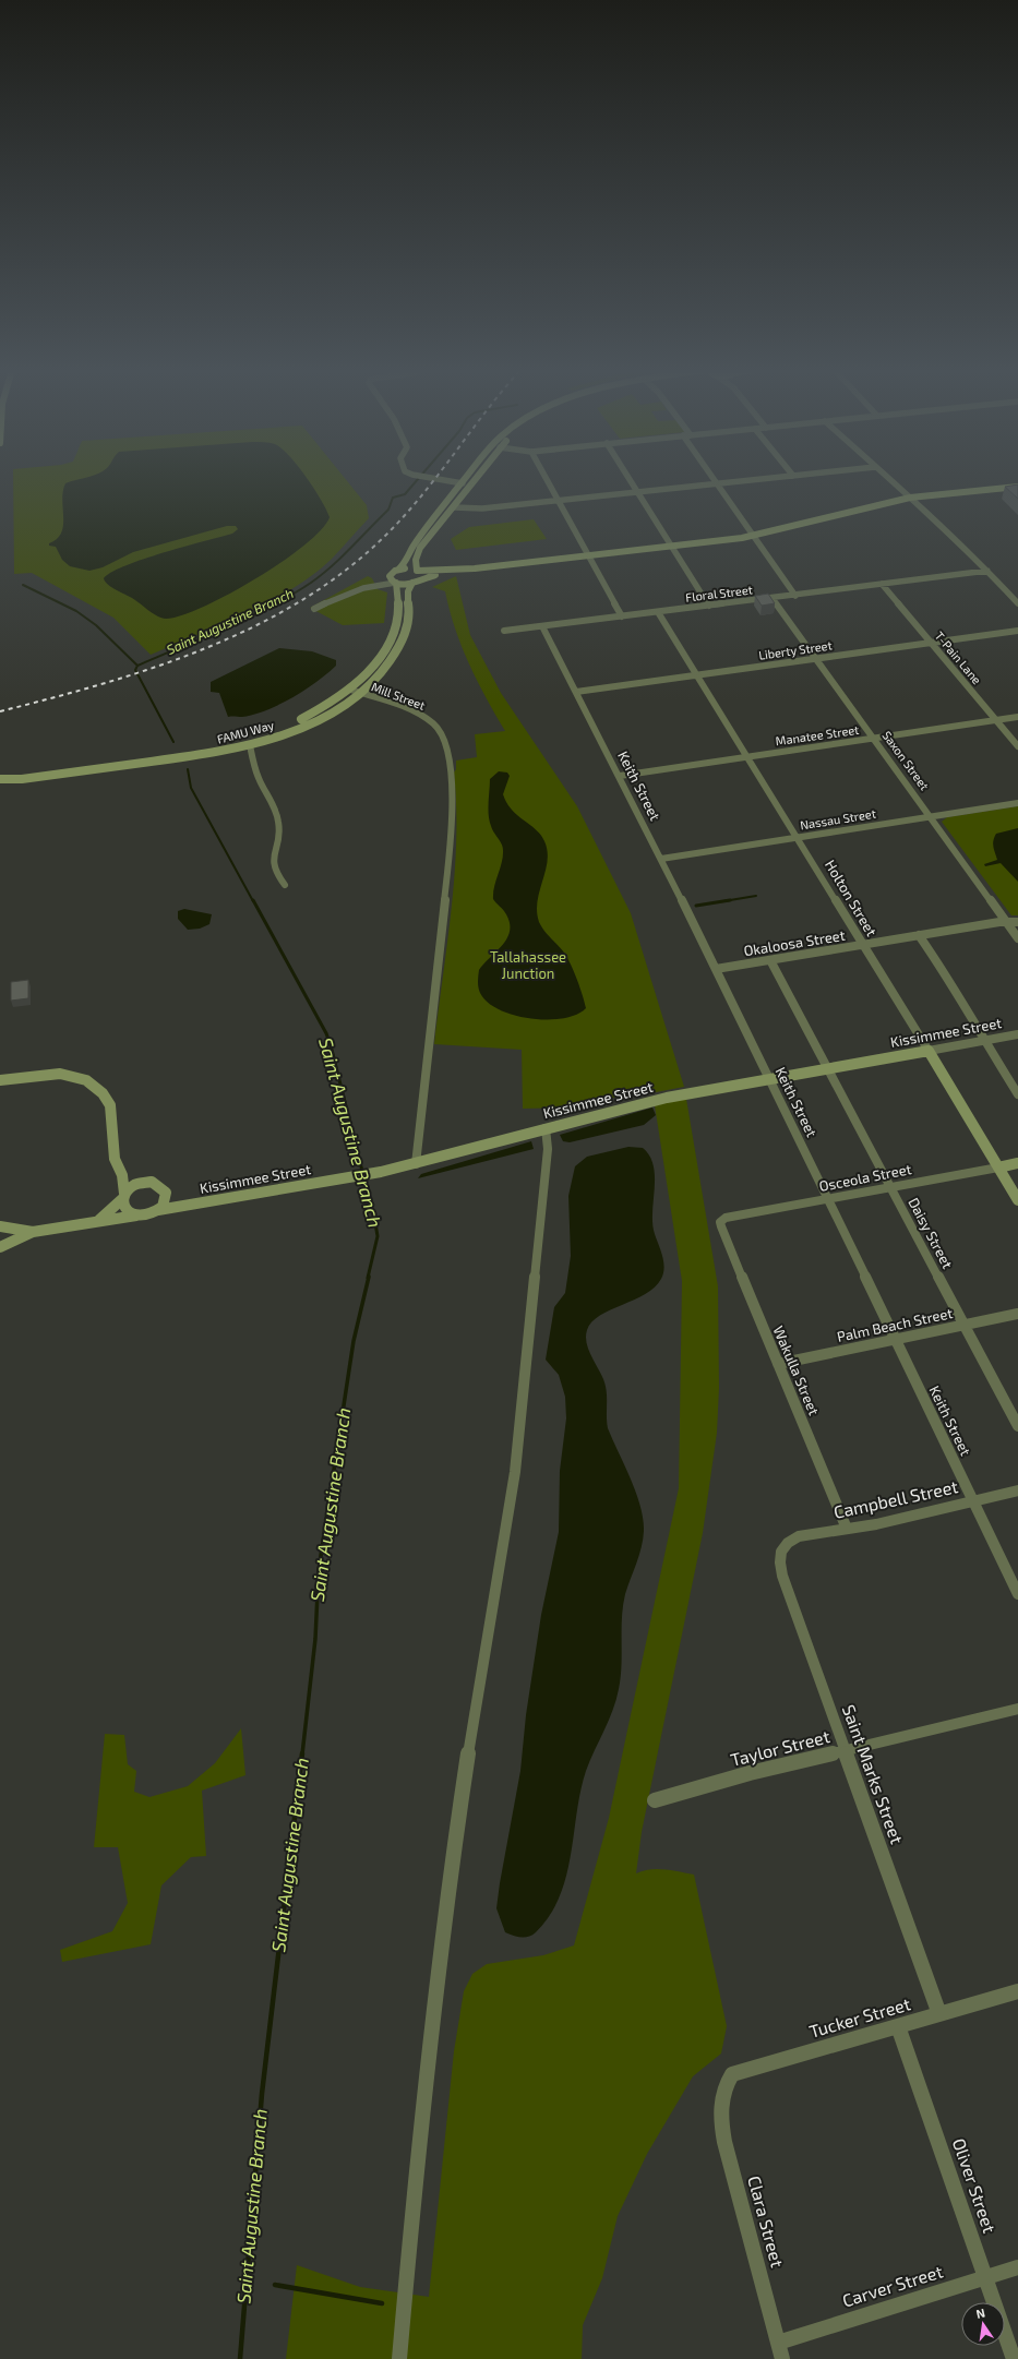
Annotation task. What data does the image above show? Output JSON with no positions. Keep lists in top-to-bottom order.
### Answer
{
  "streets": {
    "street": [
      "Floral Street",
      "Liberty Street",
      "T-Pain Lane",
      "Mill Street",
      "FAMU Way",
      "Manatee Street",
      "Saxon Street",
      "Keith Street",
      "Nassau Street",
      "Holton Street",
      "Okaloosa Street",
      "Kissimmee Street",
      "Osceola Street",
      "Daisy Street",
      "Palm Beach Street",
      "Wakulla Street",
      "Campbell Street",
      "Taylor Street",
      "Saint Marks Street",
      "Tucker Street",
      "Oliver Street",
      "Clara Street",
      "Carver Street"
    ]
  },
  "crossings": [
    ["Floral Street", "T-Pain Lane"],
    ["Floral Street", "Saxon Street"],
    ["Floral Street", "Keith Street"],
    ["Floral Street", "Holton Street"],
    ["Liberty Street", "T-Pain Lane"],
    ["Liberty Street", "Saxon Street"],
    ["Liberty Street", "Keith Street"],
    ["Liberty Street", "Holton Street"],
    ["T-Pain Lane", "Manatee Street"],
    ["Mill Street", "FAMU Way"],
    ["Mill Street", "Kissimmee Street"],
    ["Manatee Street", "Saxon Street"],
    ["Manatee Street", "Keith Street"],
    ["Manatee Street", "Holton Street"],
    ["Saxon Street", "Nassau Street"],
    ["Saxon Street", "Okaloosa Street"],
    ["Keith Street", "Nassau Street"],
    ["Keith Street", "Okaloosa Street"],
    ["Keith Street", "Kissimmee Street"],
    ["Keith Street", "Osceola Street"],
    ["Keith Street", "Palm Beach Street"],
    ["Keith Street", "Campbell Street"],
    ["Nassau Street", "Holton Street"],
    ["Holton Street", "Okaloosa Street"],
    ["Holton Street", "Kissimmee Street"],
    ["Holton Street", "Osceola Street"],
    ["Okaloosa Street", "Daisy Street"],
    ["Kissimmee Street", "Daisy Street"],
    ["Osceola Street", "Daisy Street"],
    ["Osceola Street", "Wakulla Street"],
    ["Daisy Street", "Palm Beach Street"],
    ["Palm Beach Street", "Wakulla Street"],
    ["Wakulla Street", "Campbell Street"],
    ["Campbell Street", "Saint Marks Street"],
    ["Taylor Street", "Saint Marks Street"],
    ["Saint Marks Street", "Tucker Street"],
    ["Tucker Street", "Oliver Street"],
    ["Tucker Street", "Clara Street"],
    ["Oliver Street", "Carver Street"],
    ["Clara Street", "Carver Street"]
  ],
  "water": ["Saint Augustine Branch"],
  "parks": ["Tallahassee Junction"],
  "north": "top"
}
